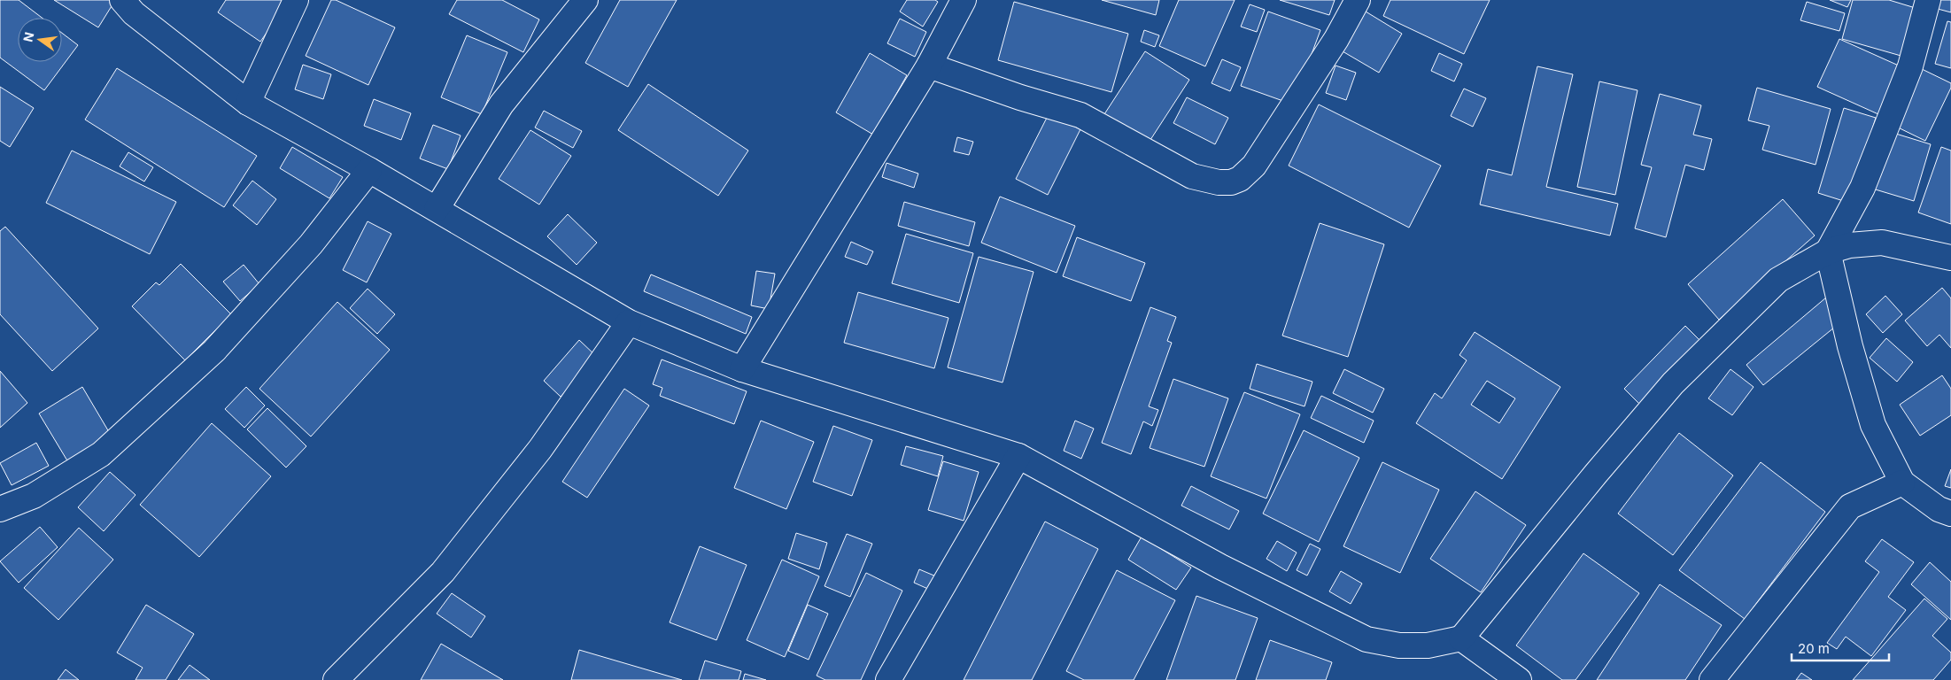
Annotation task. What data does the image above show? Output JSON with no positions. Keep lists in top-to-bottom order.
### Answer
{
  "scale_bar": "20 m",
  "north": "left"
}
